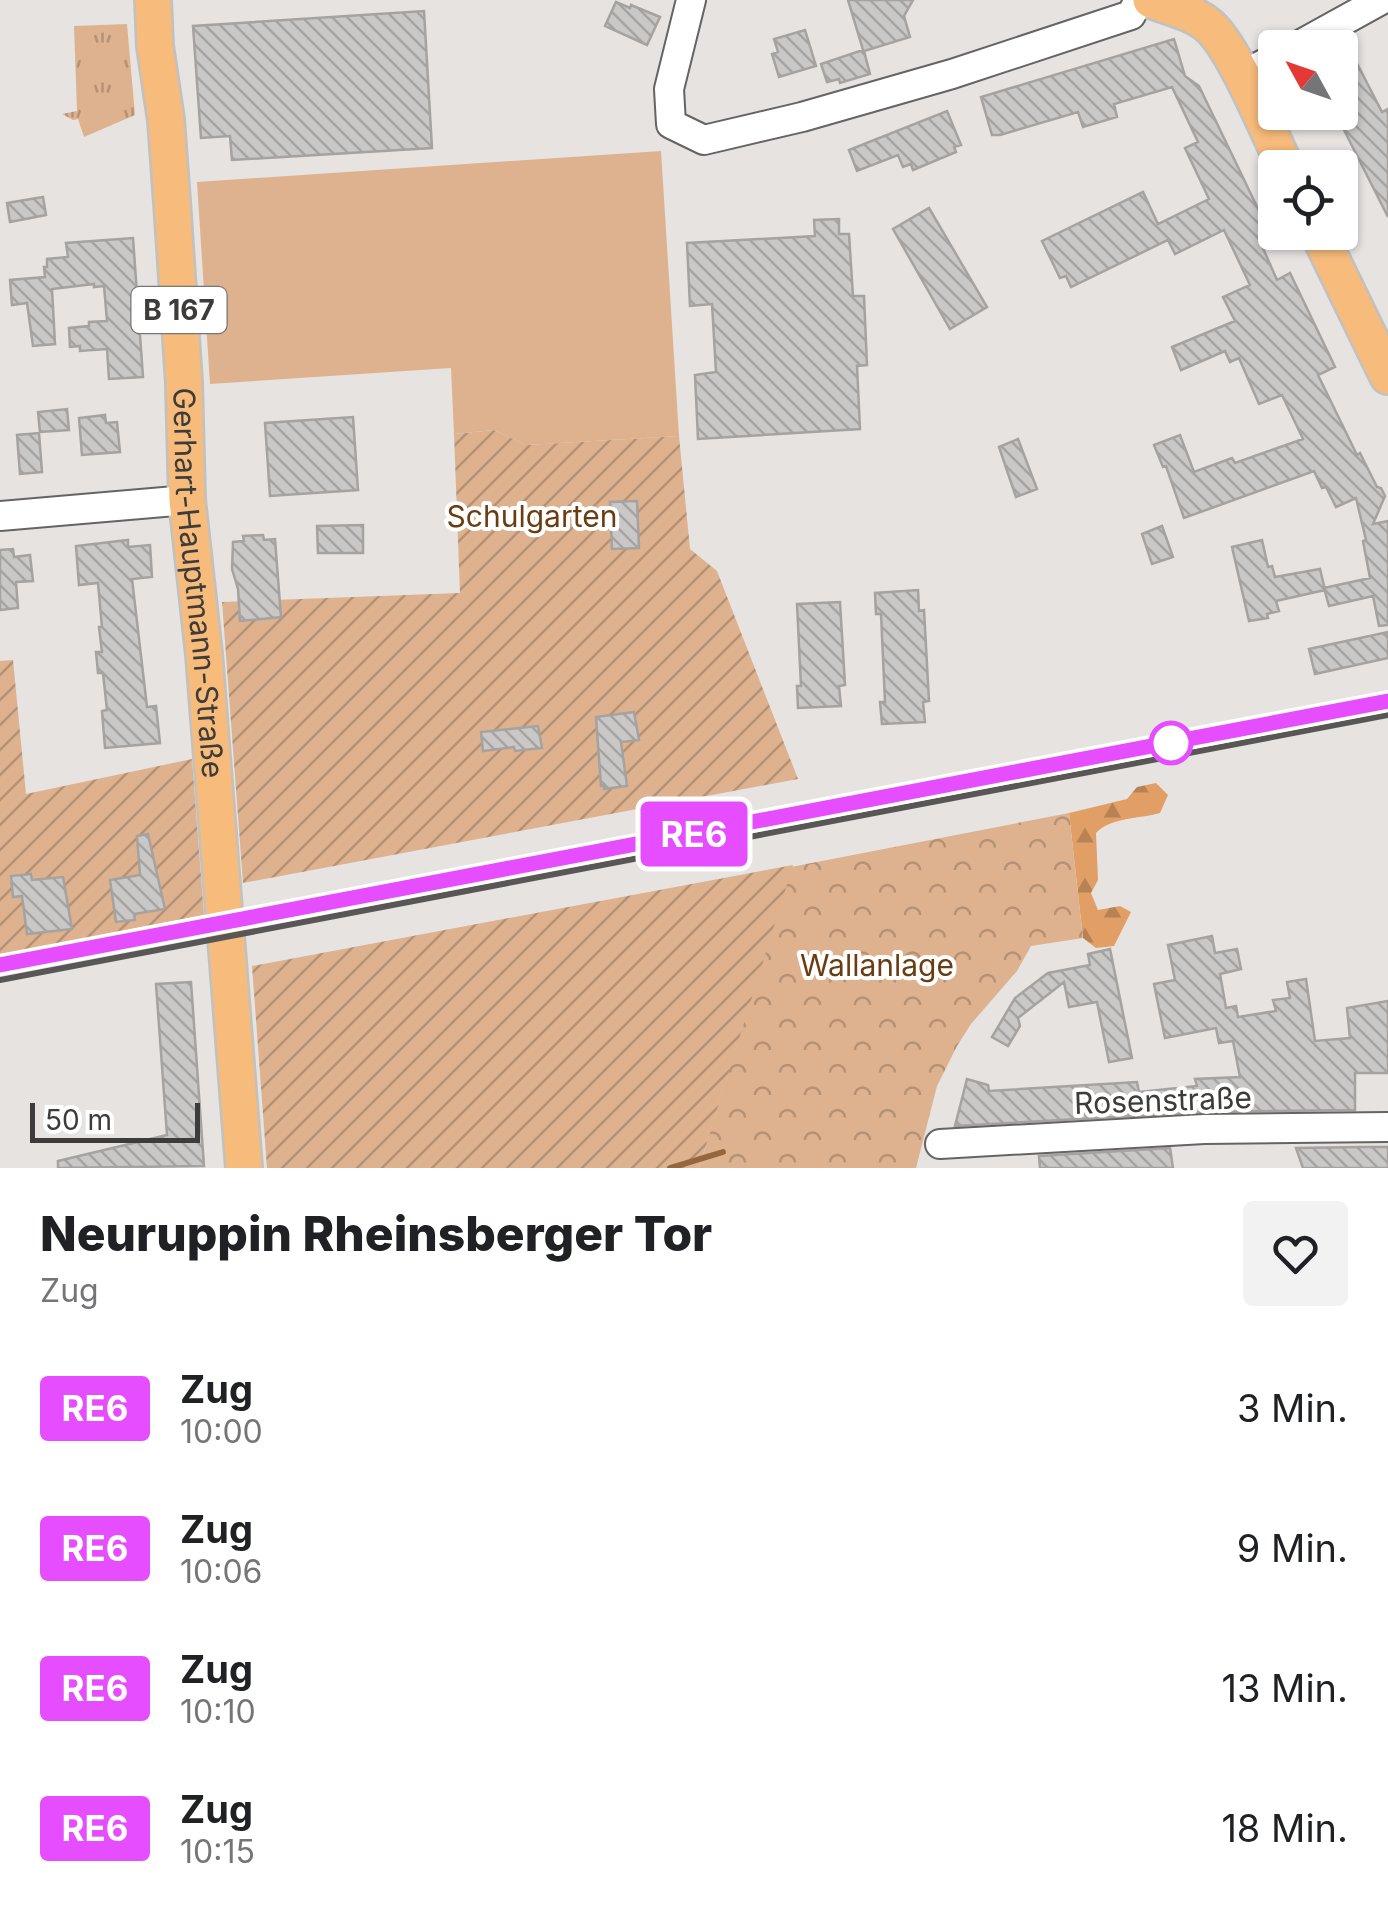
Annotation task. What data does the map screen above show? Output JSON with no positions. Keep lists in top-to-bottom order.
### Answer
{
  "streets": {
    "main road": ["B 167", "Gerhart-Hauptmann-Straße"],
    "street": ["Rosenstraße"]
  },
  "parks": ["Schulgarten", "Wallanlage"],
  "scale_bar": "50 m",
  "north": "top left",
  "page": {
    "on_map": "RE6",
    "scale": "50 m",
    "heading": ["Neuruppin Rheinsberger Tor", "Zug"],
    "list": [
      {
        "mark": "RE6",
        "name": "Zug",
        "note": "10:00",
        "value": "3 Min."
      },
      {
        "mark": "RE6",
        "name": "Zug",
        "note": "10:06",
        "value": "9 Min."
      },
      {
        "mark": "RE6",
        "name": "Zug",
        "note": "10:10",
        "value": "13 Min."
      },
      {
        "mark": "RE6",
        "name": "Zug",
        "note": "10:15",
        "value": "18 Min."
      }
    ]
  }
}
